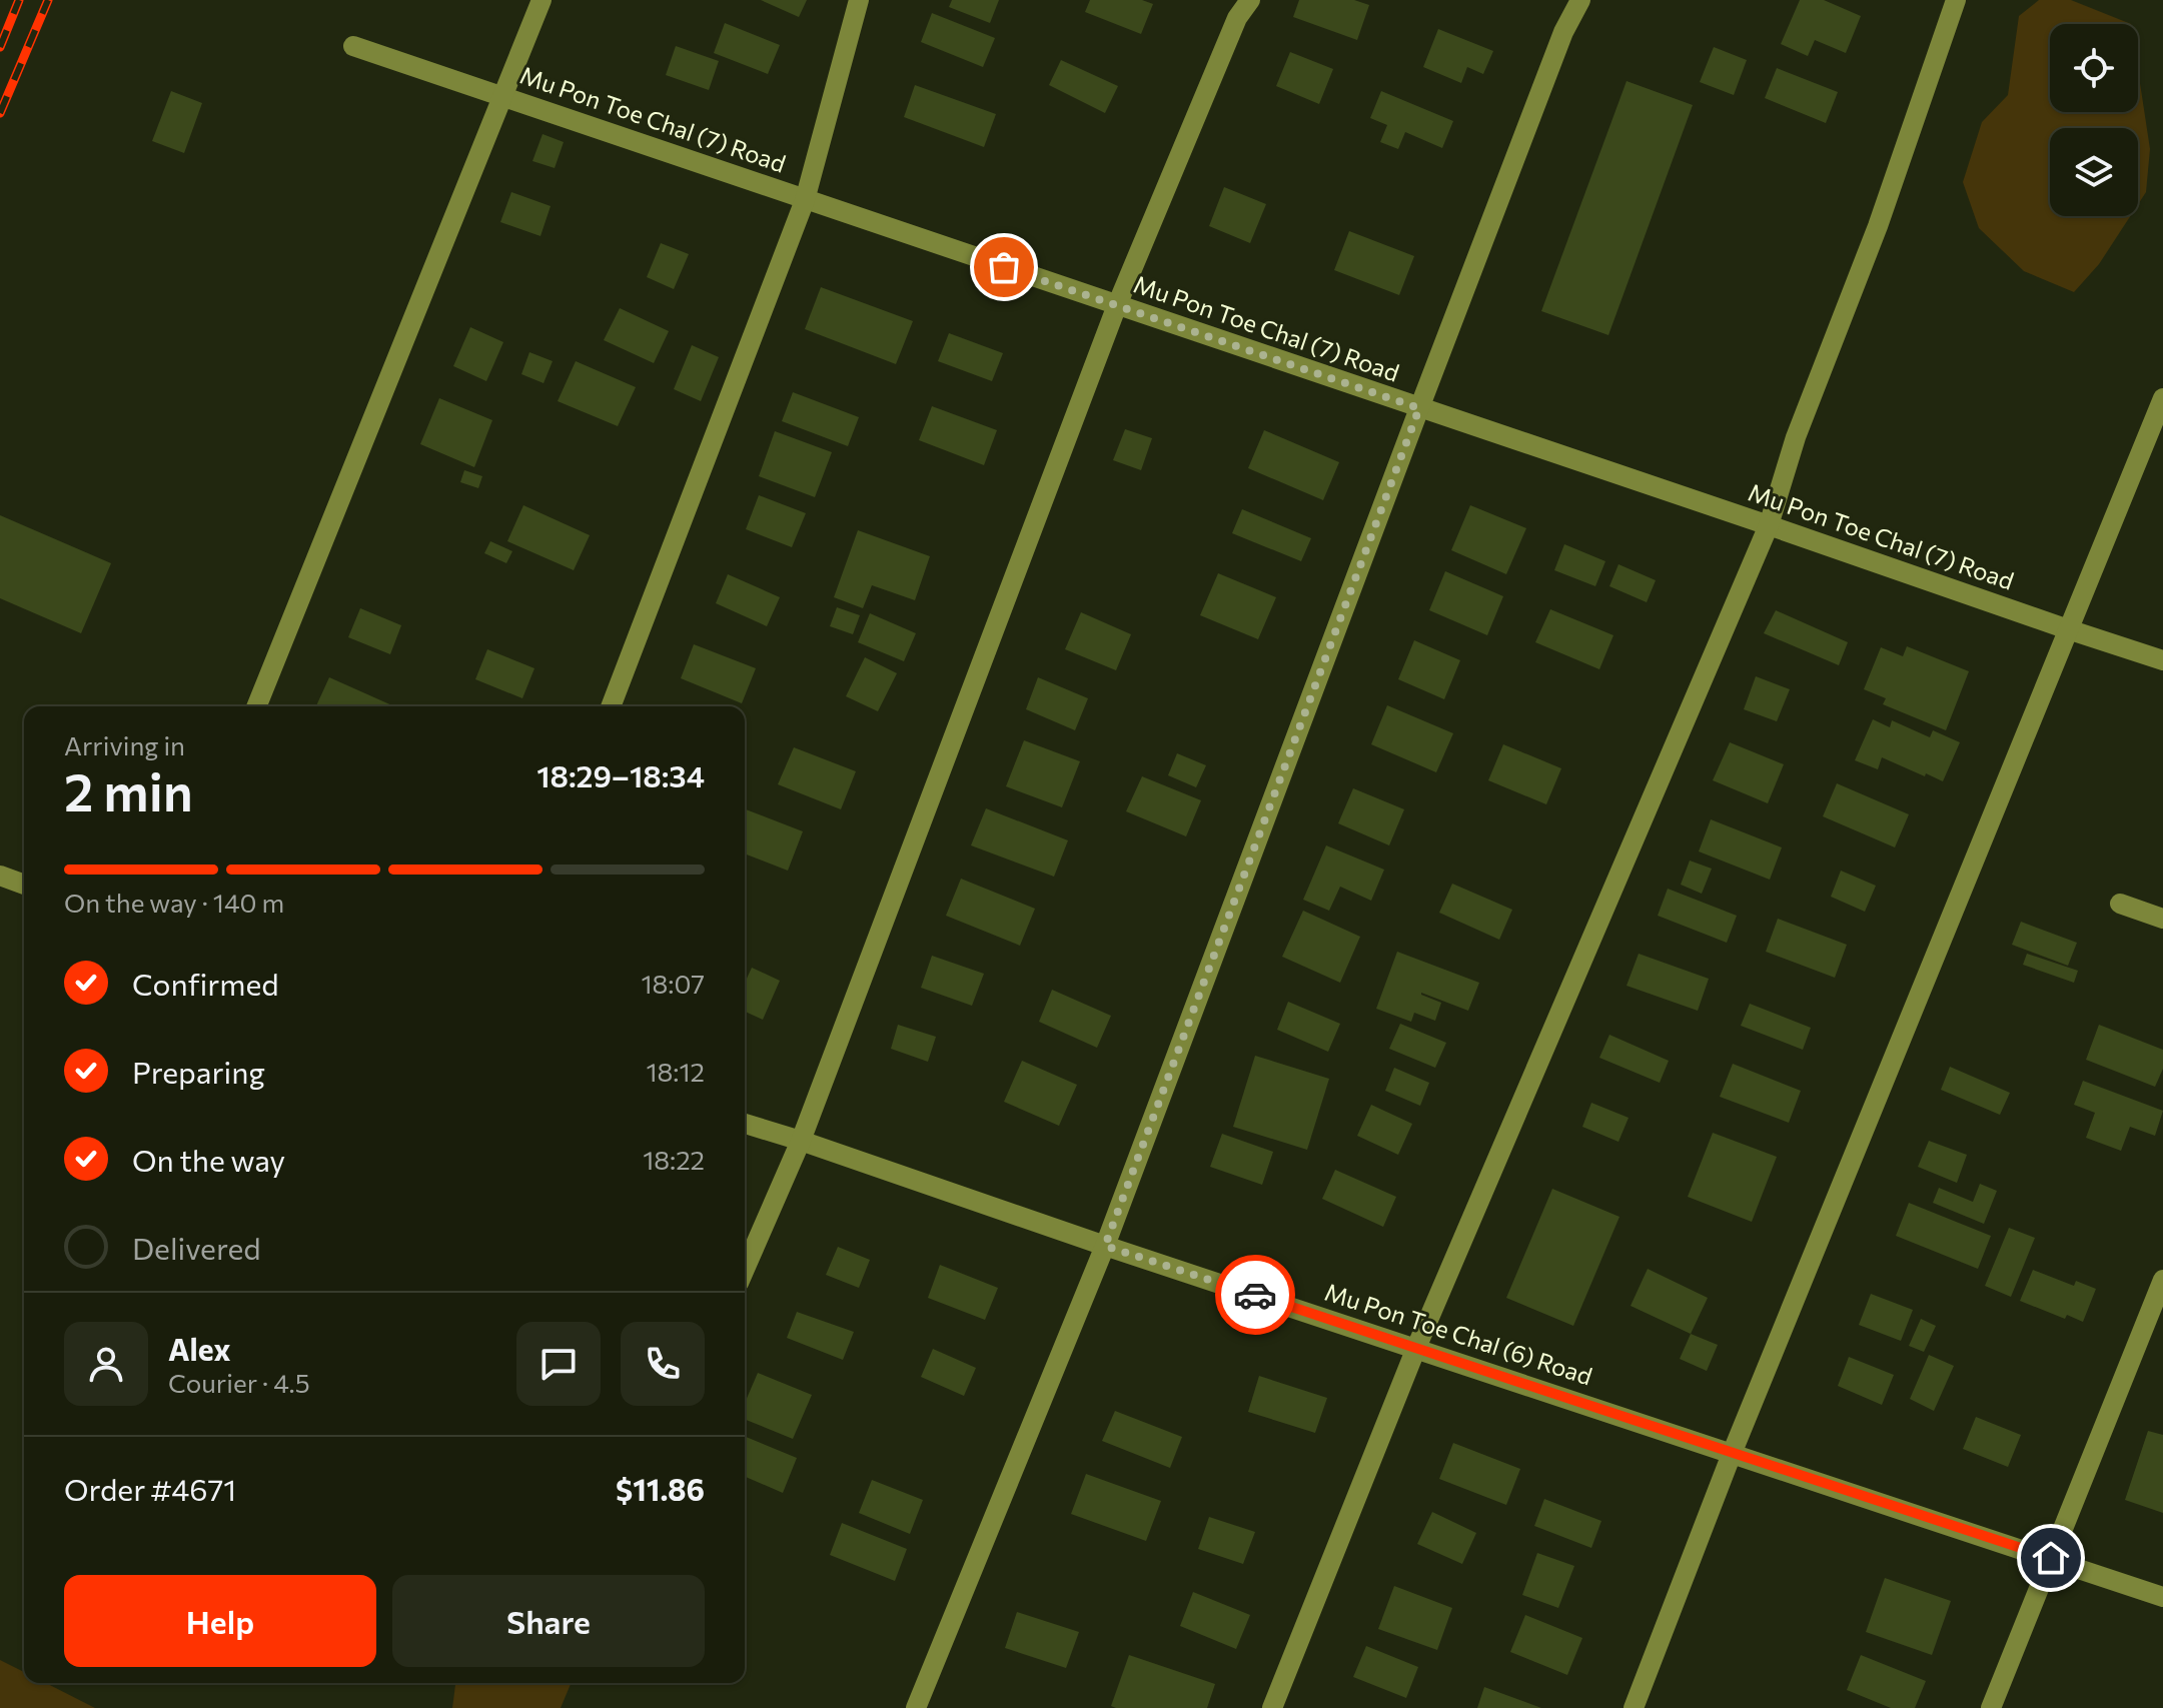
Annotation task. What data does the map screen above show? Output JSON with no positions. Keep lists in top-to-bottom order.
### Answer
{
  "streets": {
    "street": ["Mu Pon Toe Chal (7) Road", "Mu Pon Toe Chal (6) Road"]
  },
  "page": {
    "heading": ["2 min", "Arriving in", "18:29–18:34"],
    "panel": [
      "Alex",
      "Courier · 4.5",
      "Order #4671",
      "$11.86"
    ],
    "bar": "On the way · 140 m",
    "list": [
      ["Confirmed", "18:07"],
      ["Preparing", "18:12"],
      ["On the way", "18:22"],
      "Delivered"
    ],
    "buttons": ["Help", "Share"]
  }
}
